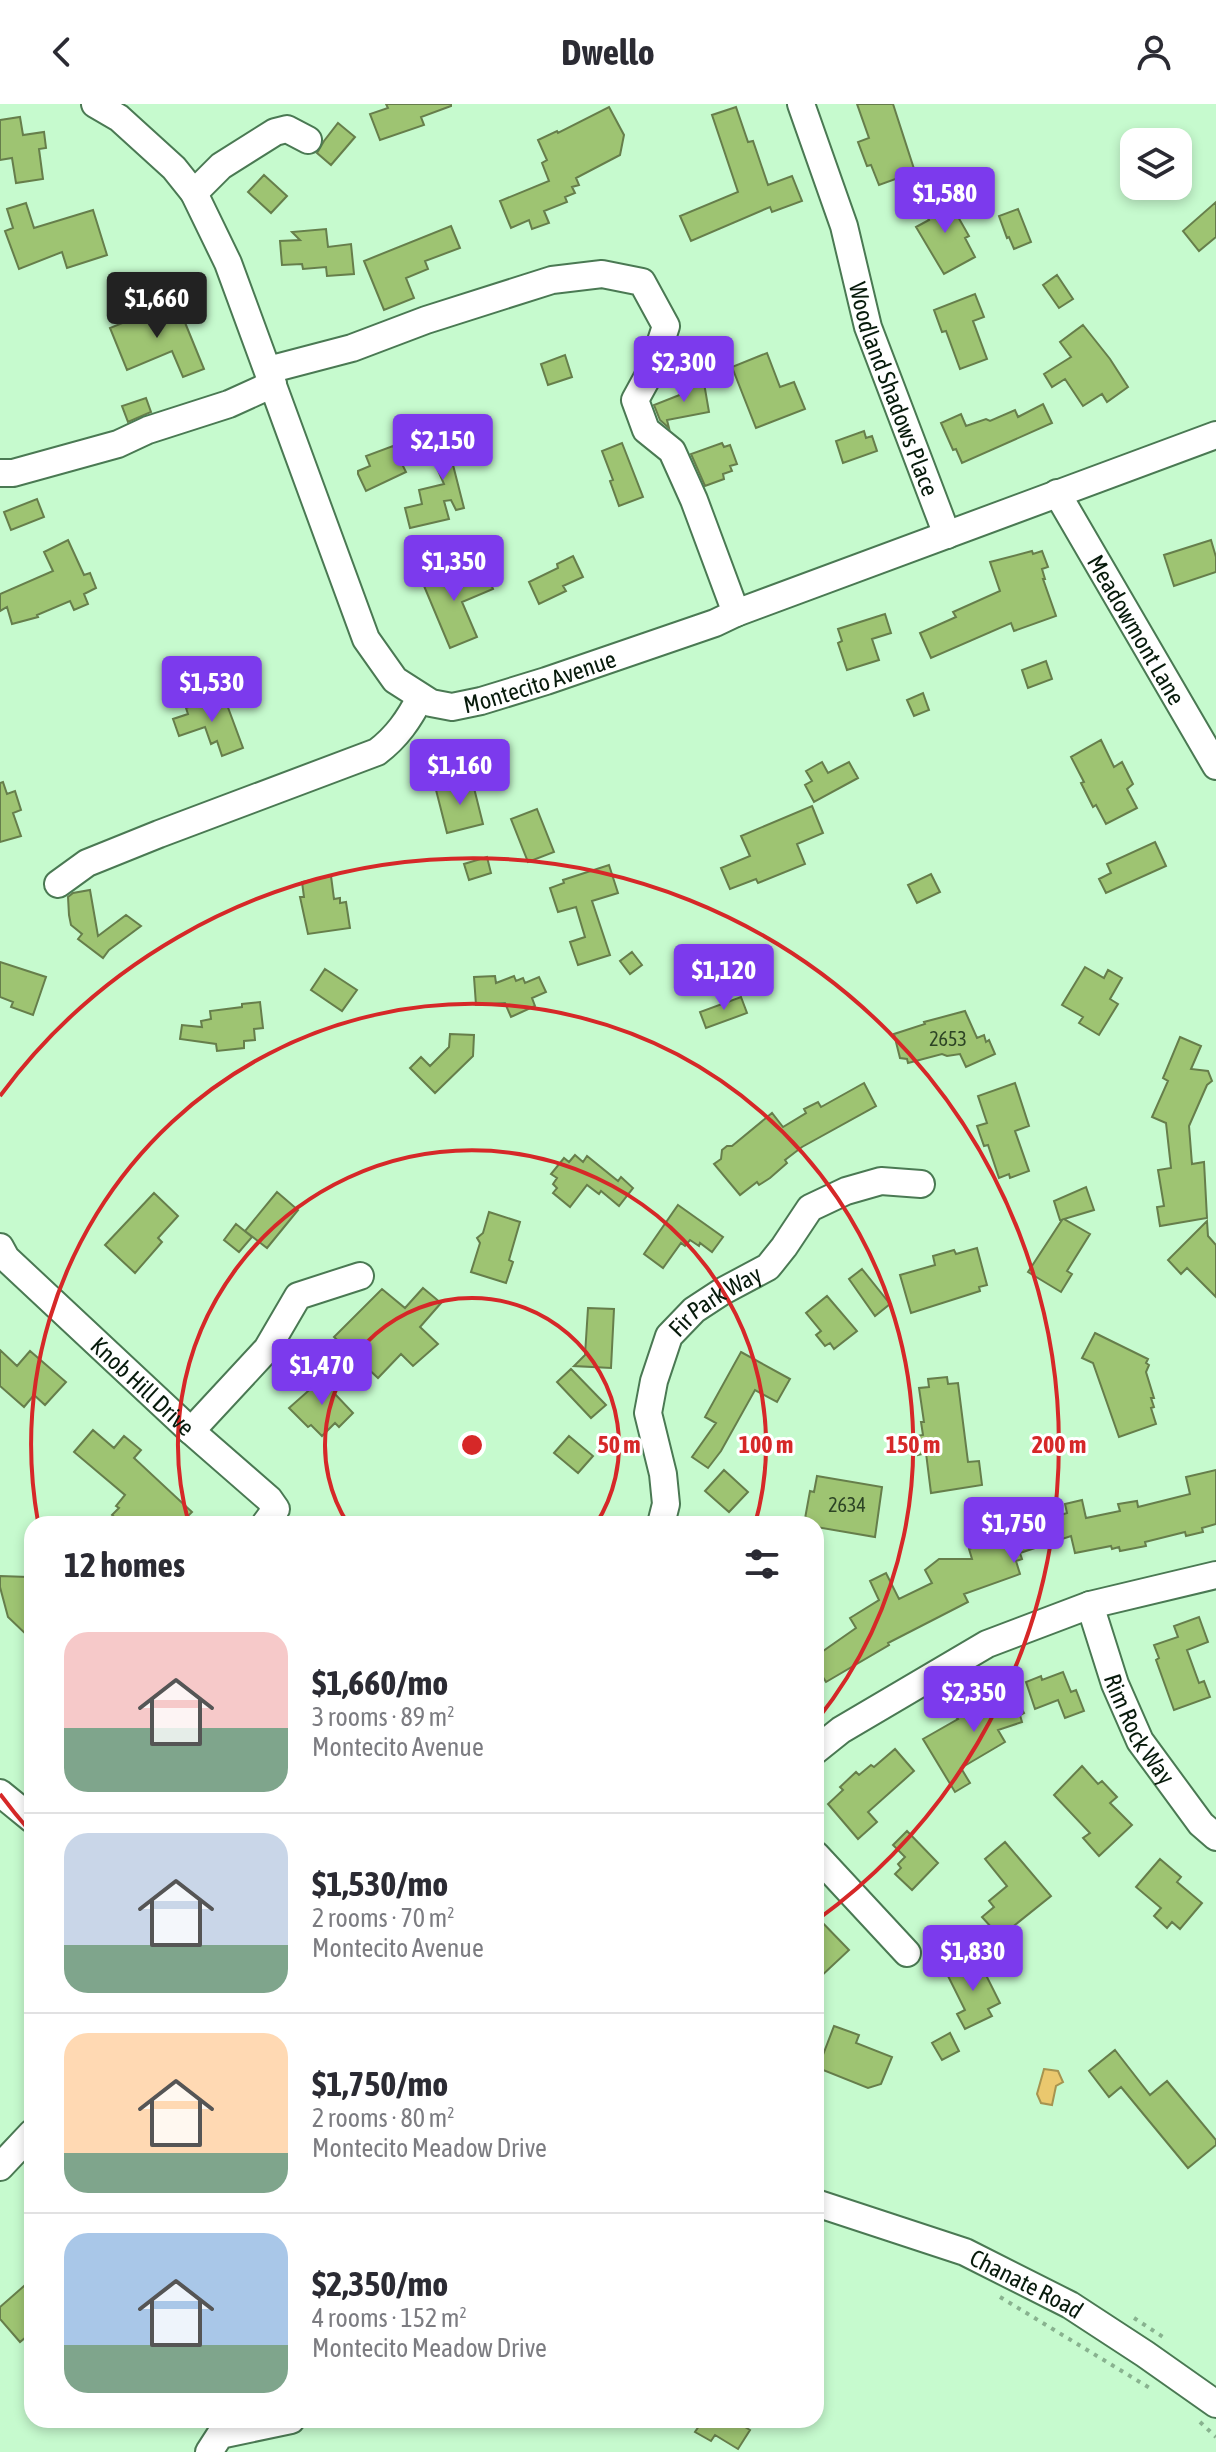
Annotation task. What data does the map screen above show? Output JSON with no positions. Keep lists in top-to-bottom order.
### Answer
{
  "streets": {
    "street": [
      "Woodland Shadows Place",
      "Meadowmont Lane",
      "Montecito Avenue",
      "Fir Park Way",
      "Knob Hill Drive",
      "Rim Rock Way",
      "Chanate Road"
    ]
  },
  "crossings": [
    ["Woodland Shadows Place", "Montecito Avenue"],
    ["Meadowmont Lane", "Montecito Avenue"]
  ],
  "house_numbers": ["2653", "2634"],
  "page": {
    "header": "Dwello",
    "price": [
      "$1,580",
      "$1,660",
      "$2,300",
      "$2,150",
      "$1,350",
      "$1,530",
      "$1,160",
      "$1,120",
      "$1,470",
      "$1,750",
      "$2,350",
      "$1,830"
    ],
    "heading": "12 homes",
    "list": [
      {
        "name": "$1,660/mo",
        "note": "3 rooms · 89 m² · Montecito Avenue"
      },
      {
        "name": "$1,530/mo",
        "note": "2 rooms · 70 m² · Montecito Avenue"
      },
      {
        "name": "$1,750/mo",
        "note": "2 rooms · 80 m² · Montecito Meadow Drive"
      },
      {
        "name": "$2,350/mo",
        "note": "4 rooms · 152 m² · Montecito Meadow Drive"
      }
    ]
  },
  "rings": [
    "50 m",
    "100 m",
    "150 m",
    "200 m"
  ]
}
